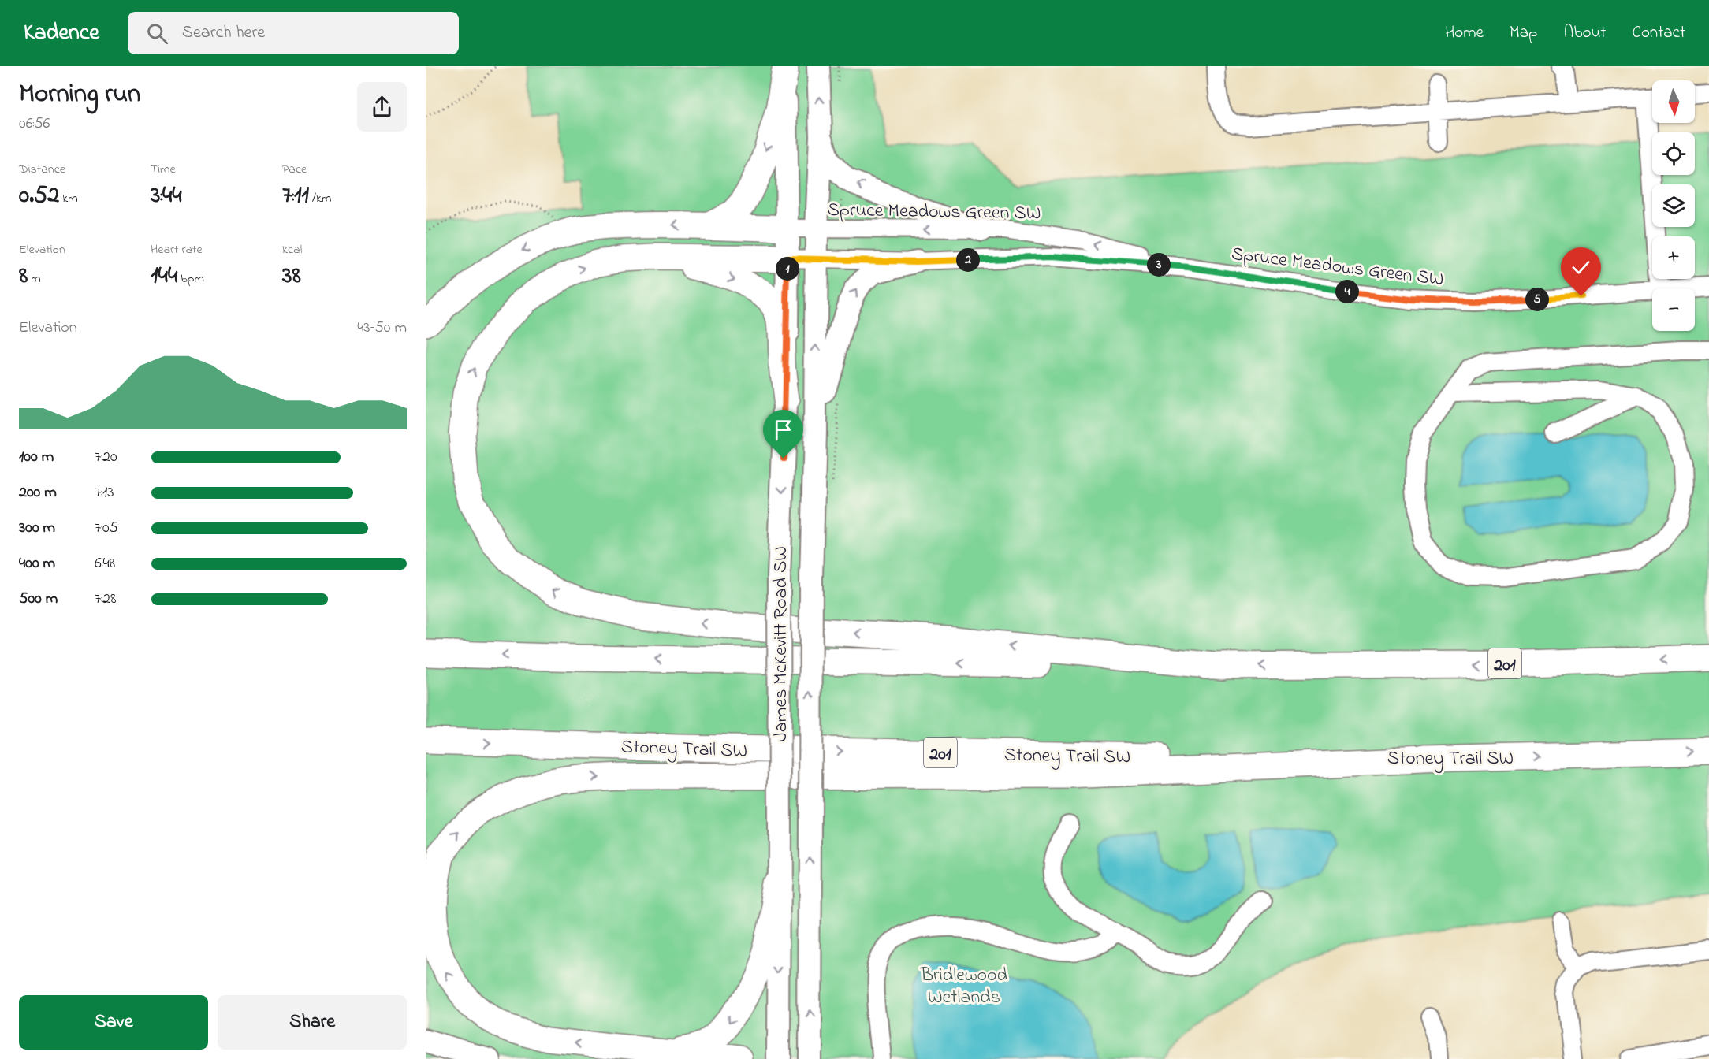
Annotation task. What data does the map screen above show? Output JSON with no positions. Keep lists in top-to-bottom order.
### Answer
{
  "streets": {
    "highway": ["201", "Stoney Trail SW"],
    "main road": ["James McKevitt Road SW"],
    "street": ["Spruce Meadows Green SW"]
  },
  "crossings": [
    ["Spruce Meadows Green SW", "James McKevitt Road SW"]
  ],
  "parks": ["Bridlewood Wetlands"],
  "north": "bottom",
  "page": {
    "header": "Kadence",
    "search": "Search here",
    "nav": [
      "Home",
      "Map",
      "About",
      "Contact"
    ],
    "heading": ["Morning run", "06:56"],
    "map_buttons": ["+", "−"],
    "stats": [
      ["Distance", "0.52 km"],
      ["Time", "3:44"],
      ["Pace", "7:11 /km"],
      ["Elevation", "8 m"],
      ["Heart rate", "144 bpm"],
      ["kcal", "38"]
    ],
    "pins": [
      "2",
      "3",
      "1",
      "4",
      "5"
    ],
    "chart": ["Elevation", "43–50 m"],
    "list": [
      {
        "name": "100 m",
        "note": "7:20"
      },
      {
        "name": "200 m",
        "note": "7:13"
      },
      {
        "name": "300 m",
        "note": "7:05"
      },
      {
        "name": "400 m",
        "note": "6:48"
      },
      {
        "name": "500 m",
        "note": "7:28"
      }
    ],
    "buttons": ["Save", "Share"]
  }
}
